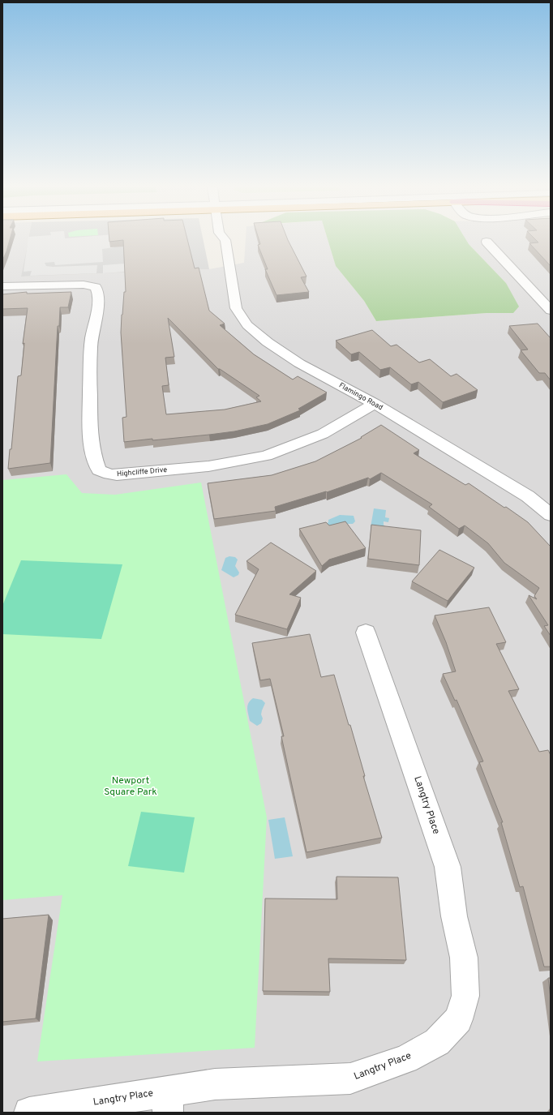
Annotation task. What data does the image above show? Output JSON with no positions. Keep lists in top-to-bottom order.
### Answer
{
  "streets": {
    "street": ["Flamingo Road", "Highcliffe Drive", "Langtry Place"]
  },
  "crossings": [
    ["Flamingo Road", "Highcliffe Drive"]
  ],
  "parks": ["Newport Square Park"]
}
